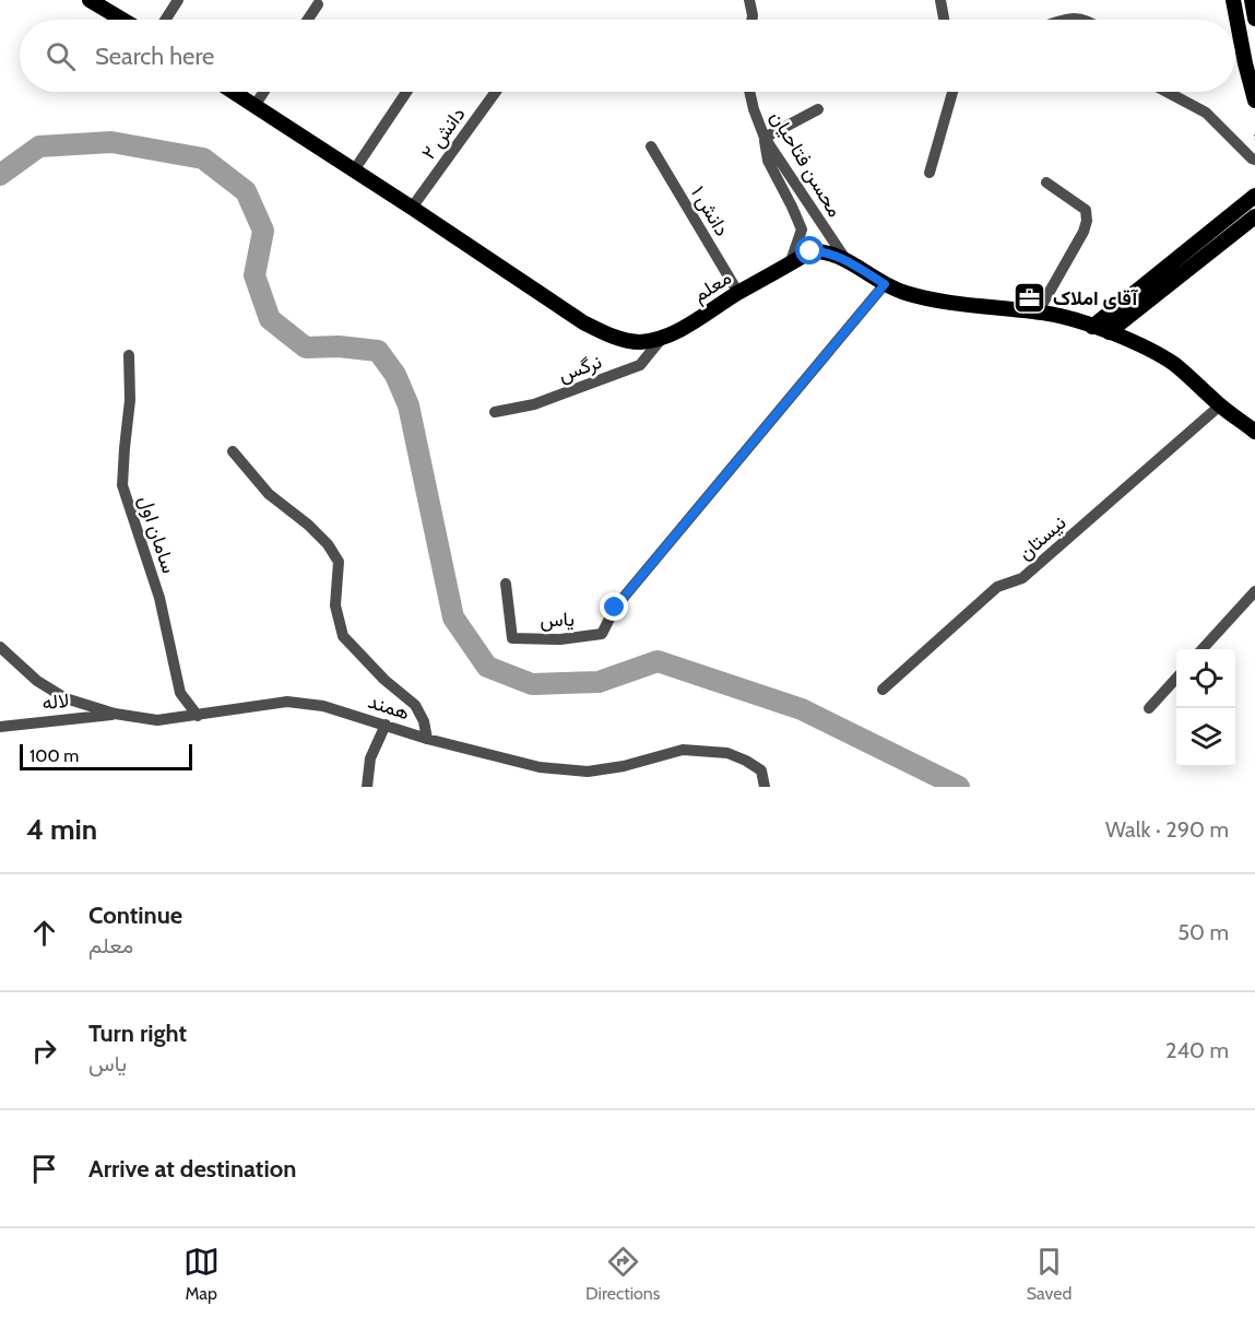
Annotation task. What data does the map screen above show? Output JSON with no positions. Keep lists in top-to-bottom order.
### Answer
{
  "streets": {
    "main road": ["معلم"],
    "street": [
      "دانش ۲",
      "محسن فتاحیان",
      "دانش ۱",
      "نرگس",
      "سامان اول",
      "نیستان",
      "یاس",
      "لاله",
      "همند"
    ]
  },
  "crossings": [
    ["دانش ۲", "معلم"],
    ["محسن فتاحیان", "معلم"],
    ["دانش ۱", "معلم"],
    ["معلم", "نرگس"],
    ["معلم", "نیستان"],
    ["معلم", "یاس"],
    ["سامان اول", "همند"],
    ["لاله", "همند"]
  ],
  "places": {
    "office": ["آقای املاک"]
  },
  "scale_bar": "100 m",
  "page": {
    "search": "Search here",
    "scale": "100 m",
    "heading": ["4 min", "Walk · 290 m"],
    "list": [
      ["Continue", "معلم", "50 m"],
      ["Turn right", "یاس", "240 m"],
      "Arrive at destination"
    ],
    "nav": ["Map", "Directions", "Saved"]
  }
}
